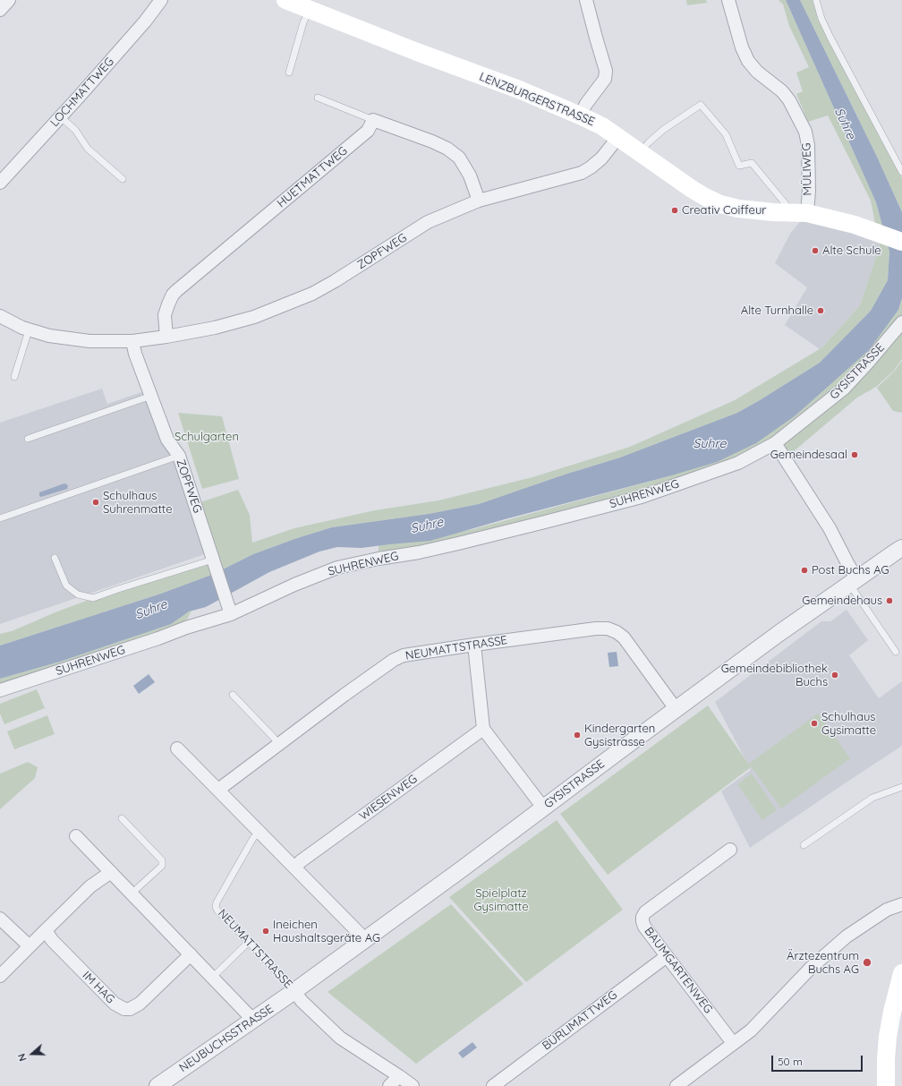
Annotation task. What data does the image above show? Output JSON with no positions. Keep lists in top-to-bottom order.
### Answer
{
  "streets": {
    "main road": ["LENZBURGERSTRASSE"],
    "street": [
      "LOCHMATTWEG",
      "MÜLIWEG",
      "HUETMATTWEG",
      "ZOPFWEG",
      "GYSISTRASSE",
      "SUHRENWEG",
      "NEUMATTSTRASSE",
      "WIESENWEG",
      "BAUMGARTENWEG",
      "IM HAG",
      "BÜRLIMATTWEG",
      "NEUBUCHSSTRASSE"
    ]
  },
  "crossings": [
    ["LENZBURGERSTRASSE", "MÜLIWEG"],
    ["LENZBURGERSTRASSE", "ZOPFWEG"],
    ["HUETMATTWEG", "ZOPFWEG"],
    ["ZOPFWEG", "SUHRENWEG"],
    ["GYSISTRASSE", "SUHRENWEG"],
    ["GYSISTRASSE", "NEUMATTSTRASSE"],
    ["GYSISTRASSE", "NEUBUCHSSTRASSE"],
    ["NEUMATTSTRASSE", "NEUBUCHSSTRASSE"],
    ["BAUMGARTENWEG", "BÜRLIMATTWEG"]
  ],
  "water": ["Suhre"],
  "parks": ["Schulgarten", "Spielplatz Gysimatte"],
  "places": [
    "Creativ Coiffeur",
    "Alte Schule",
    "Alte Turnhalle",
    "Gemeindesaal",
    "Schulhaus Suhrenmatte",
    "Post Buchs AG",
    "Gemeindehaus",
    "Gemeindebibliothek Buchs",
    "Schulhaus Gysimatte",
    "Kindergarten Gysistrasse",
    "Ineichen Haushaltsgeräte AG",
    "Ärztezentrum Buchs AG"
  ],
  "scale_bar": "50 m",
  "north": "left"
}
